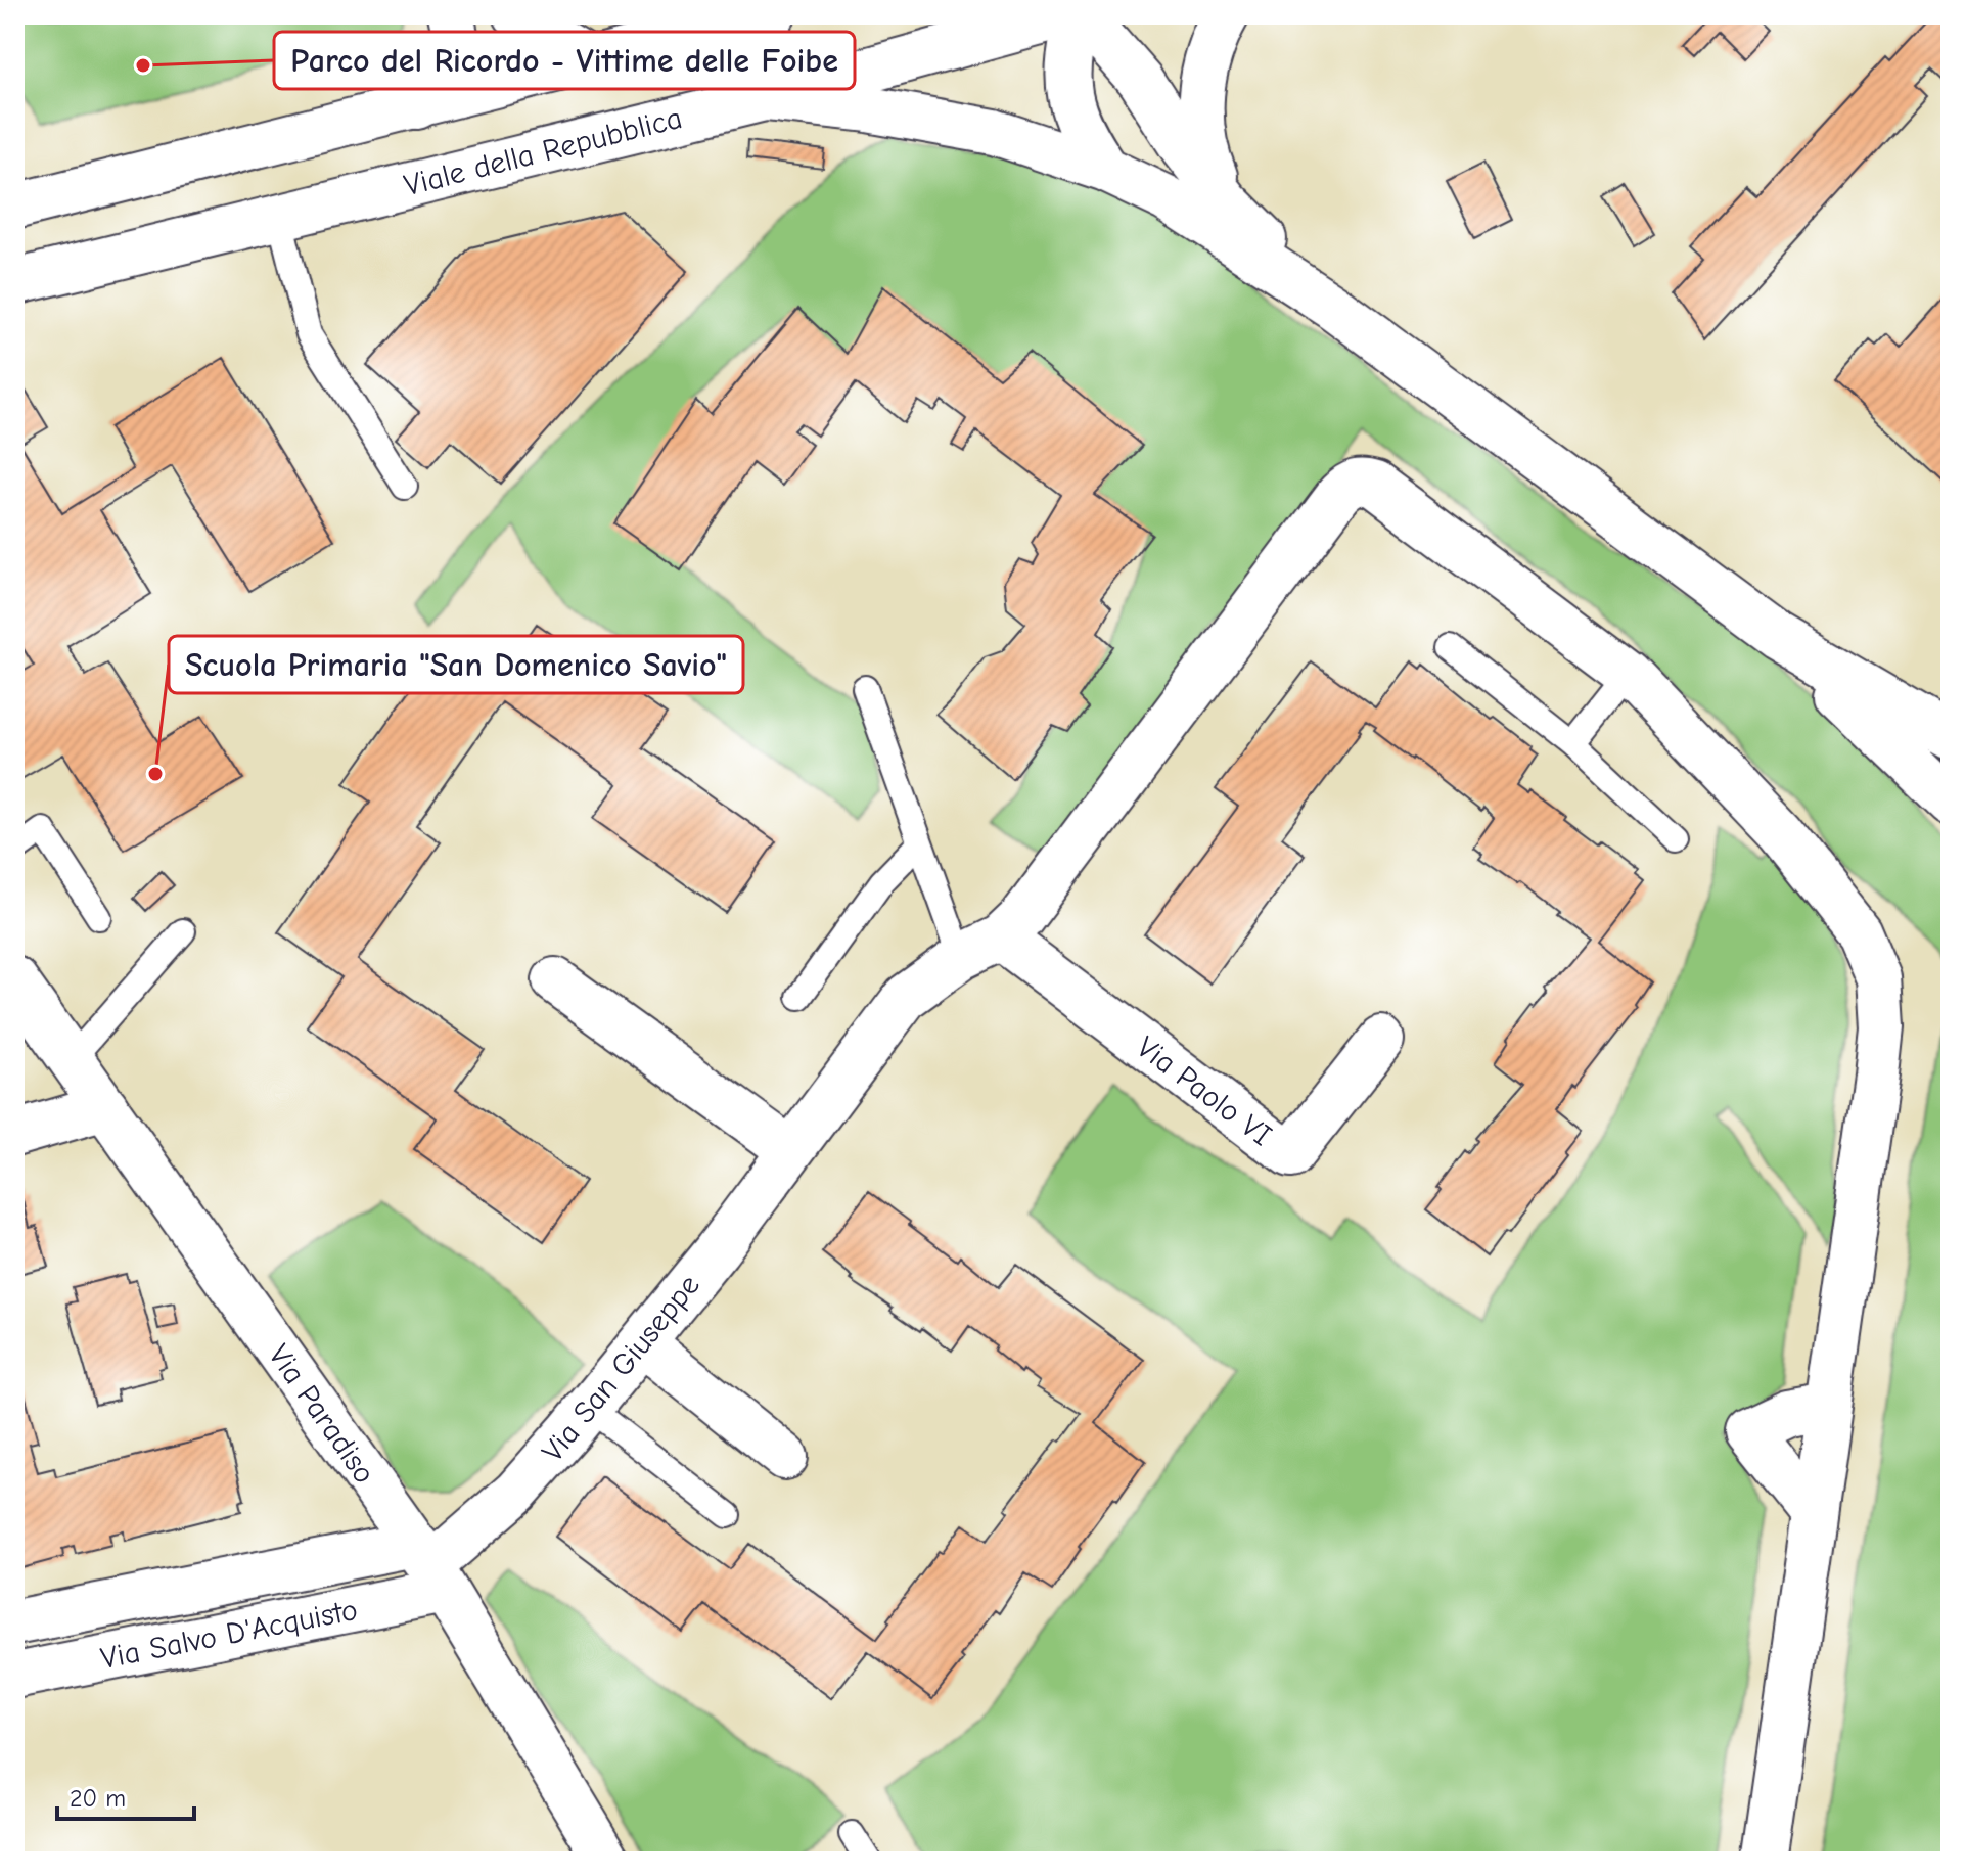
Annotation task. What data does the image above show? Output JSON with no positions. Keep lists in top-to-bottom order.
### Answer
{
  "streets": {
    "main road": [
      "Viale della Repubblica",
      "Via Paolo VI",
      "Via San Giuseppe",
      "Via Paradiso",
      "Via Salvo D'Acquisto"
    ]
  },
  "crossings": [
    ["Via Paolo VI", "Via San Giuseppe"],
    ["Via San Giuseppe", "Via Paradiso"],
    ["Via San Giuseppe", "Via Salvo D'Acquisto"],
    ["Via Paradiso", "Via Salvo D'Acquisto"]
  ],
  "places": ["Parco del Ricordo - Vittime delle Foibe", "Scuola Primaria \"San Domenico Savio\""],
  "scale_bar": "20 m"
}
